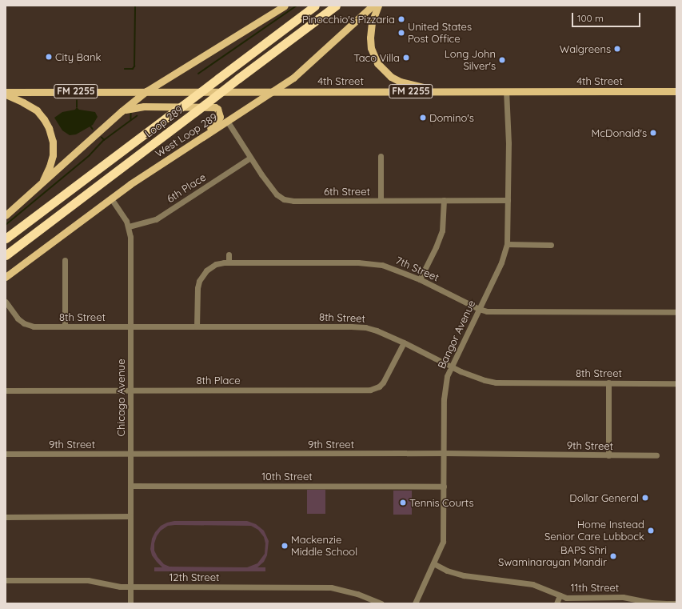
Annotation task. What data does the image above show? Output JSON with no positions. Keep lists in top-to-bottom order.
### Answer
{
  "streets": {
    "highway": ["Loop 289"],
    "main road": ["4th Street", "FM 2255", "West Loop 289"],
    "street": [
      "6th Place",
      "6th Street",
      "7th Street",
      "8th Street",
      "Bangor Avenue",
      "8th Place",
      "Chicago Avenue",
      "9th Street",
      "10th Street",
      "12th Street",
      "11th Street"
    ]
  },
  "crossings": [
    ["4th Street", "West Loop 289"],
    ["4th Street", "Bangor Avenue"],
    ["West Loop 289", "6th Street"],
    ["West Loop 289", "Chicago Avenue"],
    ["6th Place", "6th Street"],
    ["6th Place", "Chicago Avenue"],
    ["6th Street", "Bangor Avenue"],
    ["7th Street", "8th Street"],
    ["7th Street", "Bangor Avenue"],
    ["8th Street", "Bangor Avenue"],
    ["8th Street", "8th Place"],
    ["8th Street", "Chicago Avenue"],
    ["Bangor Avenue", "9th Street"],
    ["Bangor Avenue", "10th Street"],
    ["Bangor Avenue", "11th Street"],
    ["8th Place", "Chicago Avenue"],
    ["Chicago Avenue", "9th Street"],
    ["Chicago Avenue", "10th Street"],
    ["Chicago Avenue", "12th Street"]
  ],
  "places": [
    "Pinocchio's Pizzaria",
    "United States Post Office",
    "Walgreens",
    "City Bank",
    "Taco Villa",
    "Long John Silver's",
    "Domino's",
    "McDonald's",
    "Dollar General",
    "Tennis Courts",
    "Home Instead Senior Care Lubbock",
    "Mackenzie Middle School",
    "BAPS Shri Swaminarayan Mandir"
  ],
  "scale_bar": "100 m"
}
